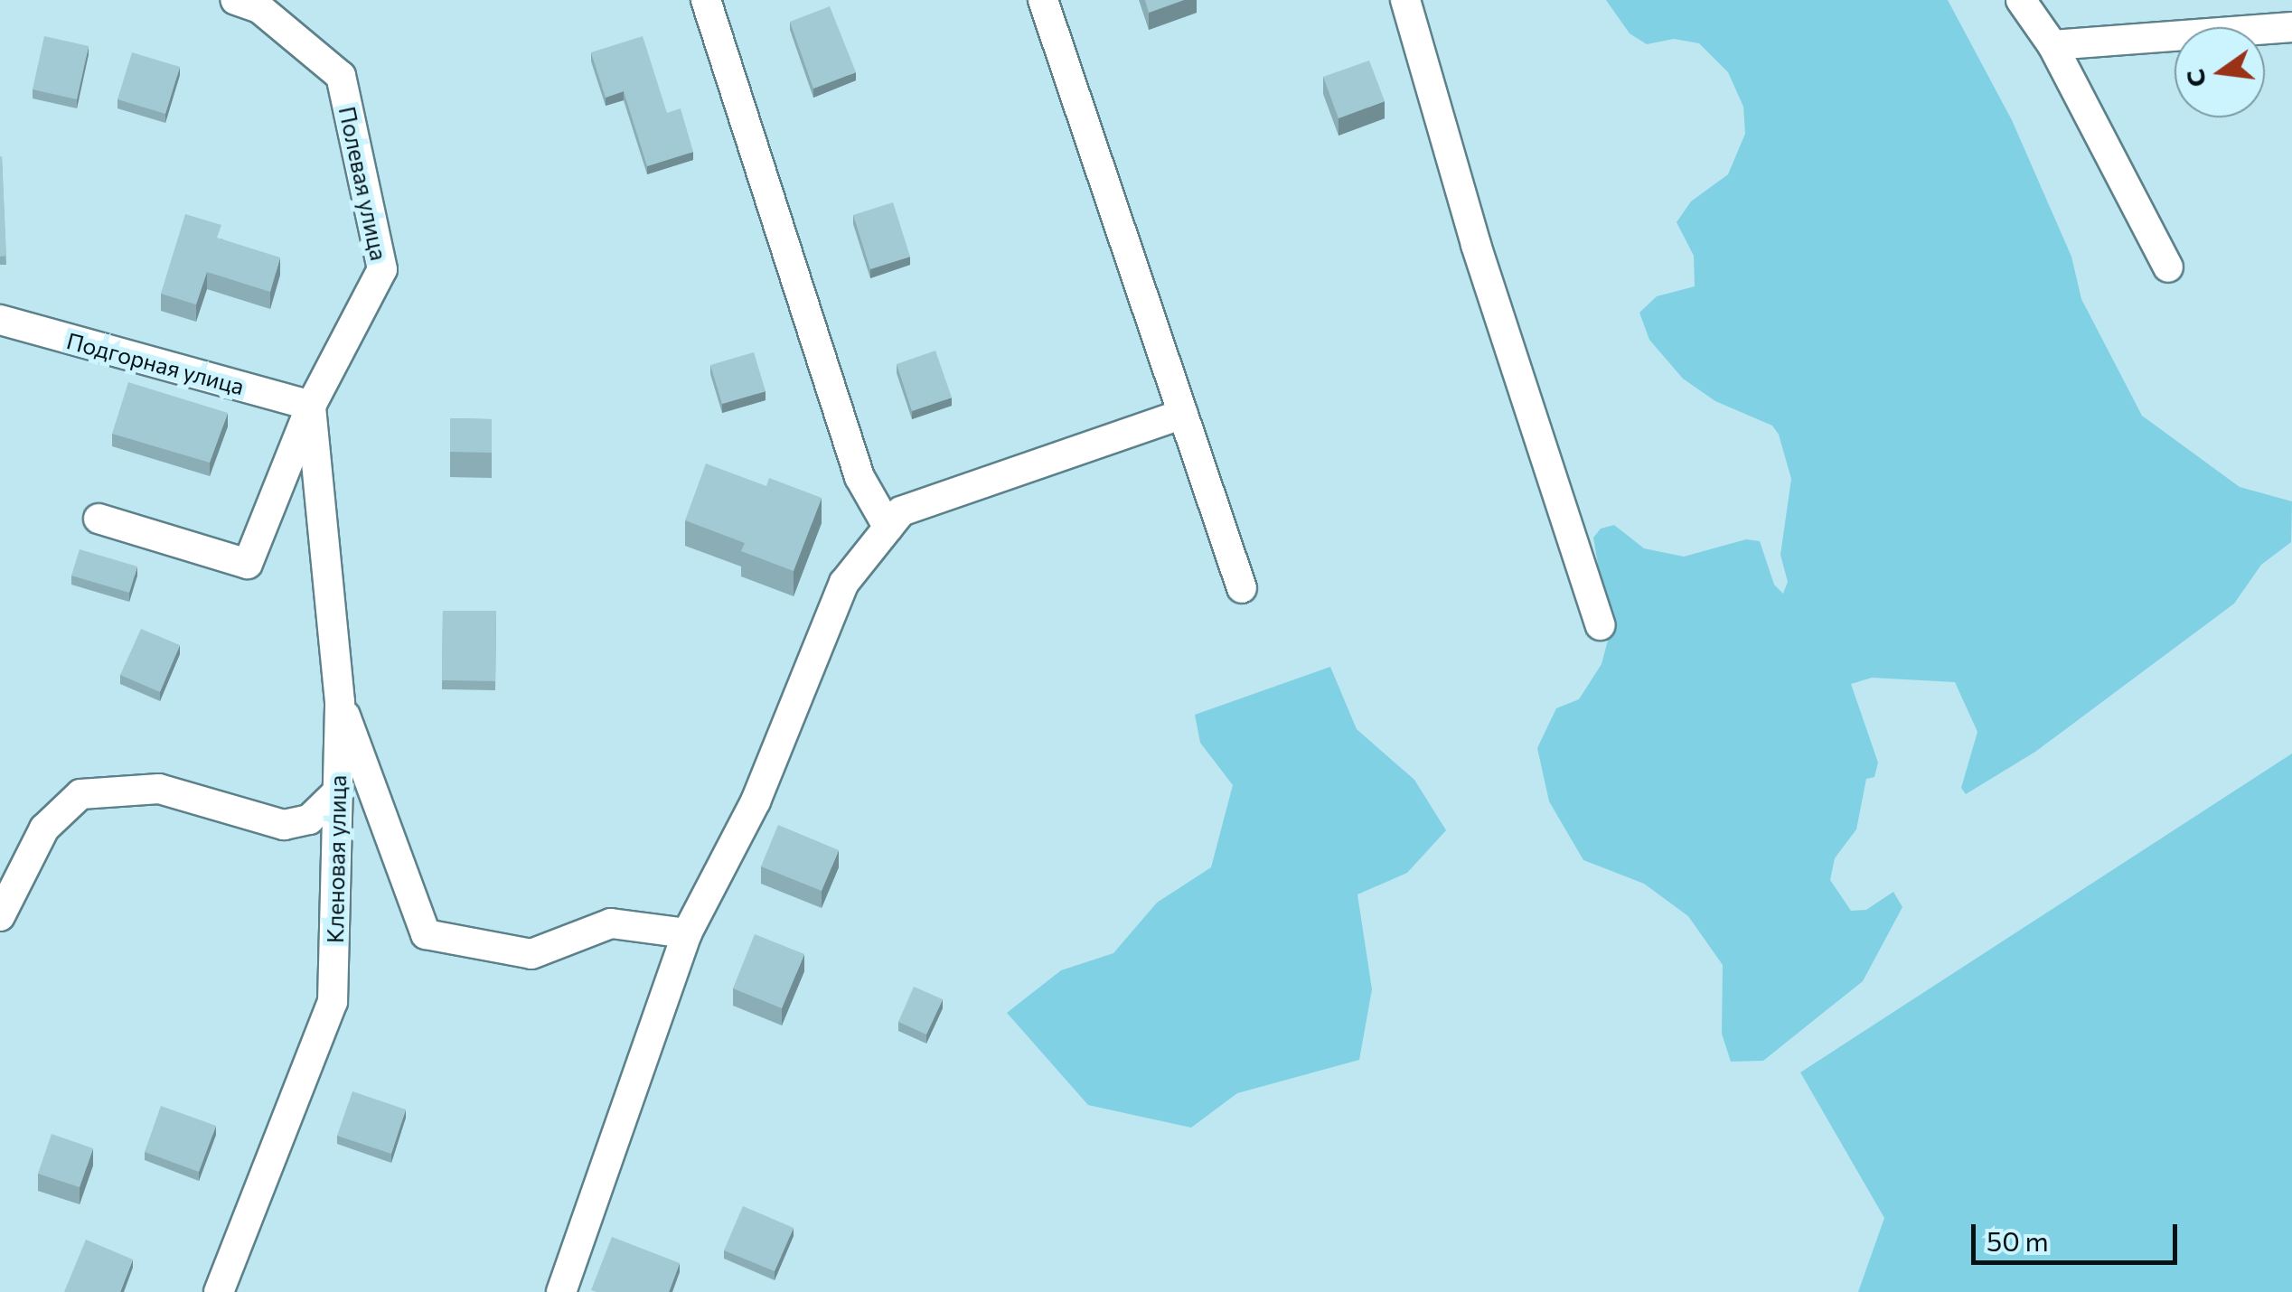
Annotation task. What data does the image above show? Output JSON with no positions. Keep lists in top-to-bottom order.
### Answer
{
  "streets": {
    "street": ["Полевая улица", "Подгорная улица", "Кленовая улица"]
  },
  "crossings": [
    ["Полевая улица", "Подгорная улица"],
    ["Полевая улица", "Кленовая улица"],
    ["Подгорная улица", "Кленовая улица"]
  ],
  "scale_bar": "50 m",
  "north": "left"
}
